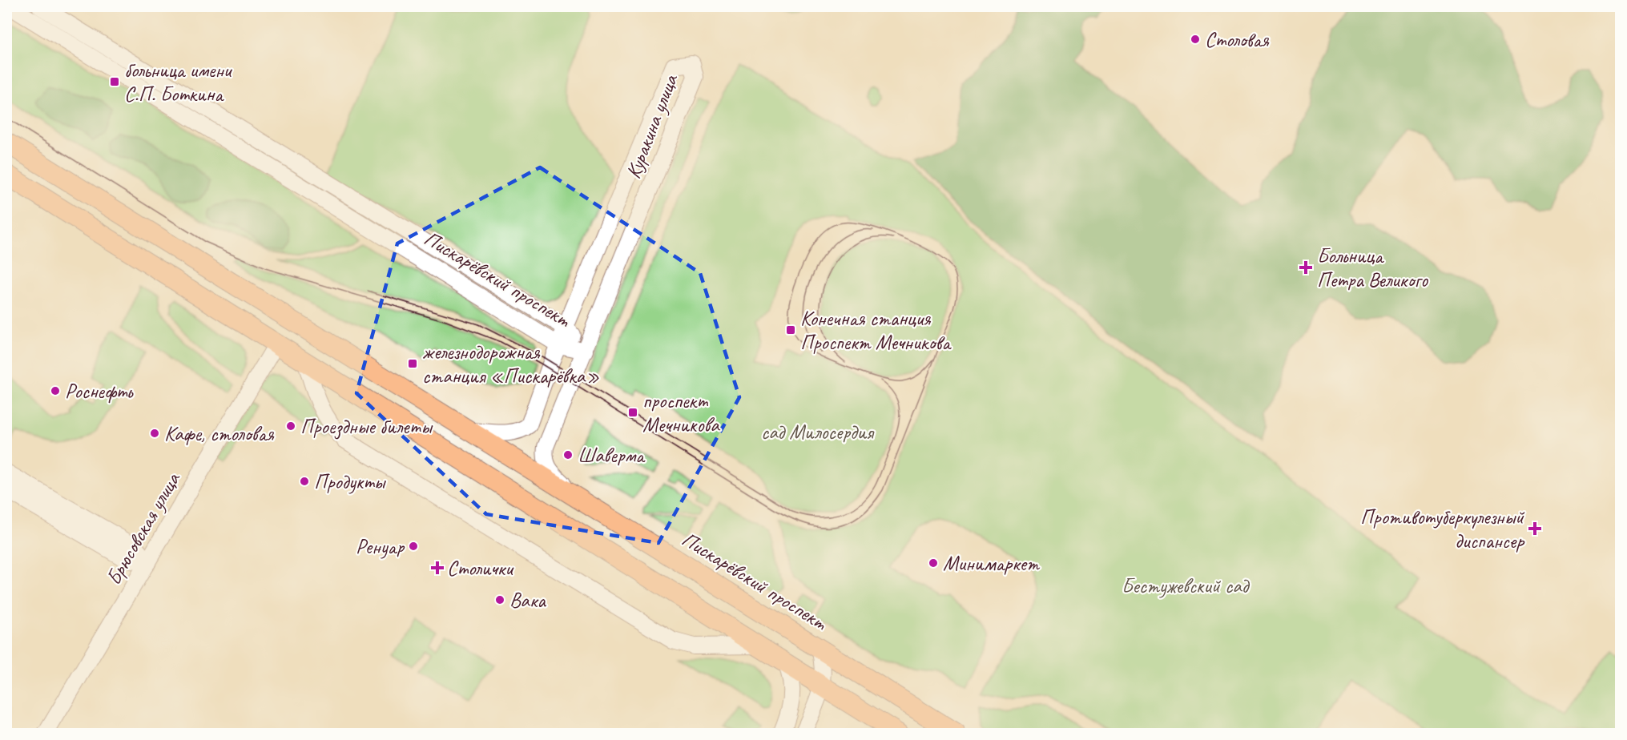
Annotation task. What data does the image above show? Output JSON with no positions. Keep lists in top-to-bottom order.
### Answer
{
  "streets": {
    "main road": ["Пискарёвский проспект"],
    "street": ["Куракина улица", "Брюсовская улица"]
  },
  "crossings": [
    ["Куракина улица", "Пискарёвский проспект"]
  ],
  "parks": ["сад Милосердия", "Бестужевский сад"],
  "places": {
    "other": [
      "Столовая",
      "Роснефть",
      "Проездные билеты",
      "Кафе, столовая",
      "Шаверма",
      "Продукты",
      "Ренуар",
      "Минимаркет",
      "Вака"
    ],
    "transit": [
      "больница имени С.П. Боткина",
      "Конечная станция Проспект Мечникова",
      "железнодорожная станция «Пискарёвка»",
      "проспект Мечникова"
    ],
    "health": ["Больница Петра Великого", "Противотуберкулезный диспансер", "Столички"]
  }
}
